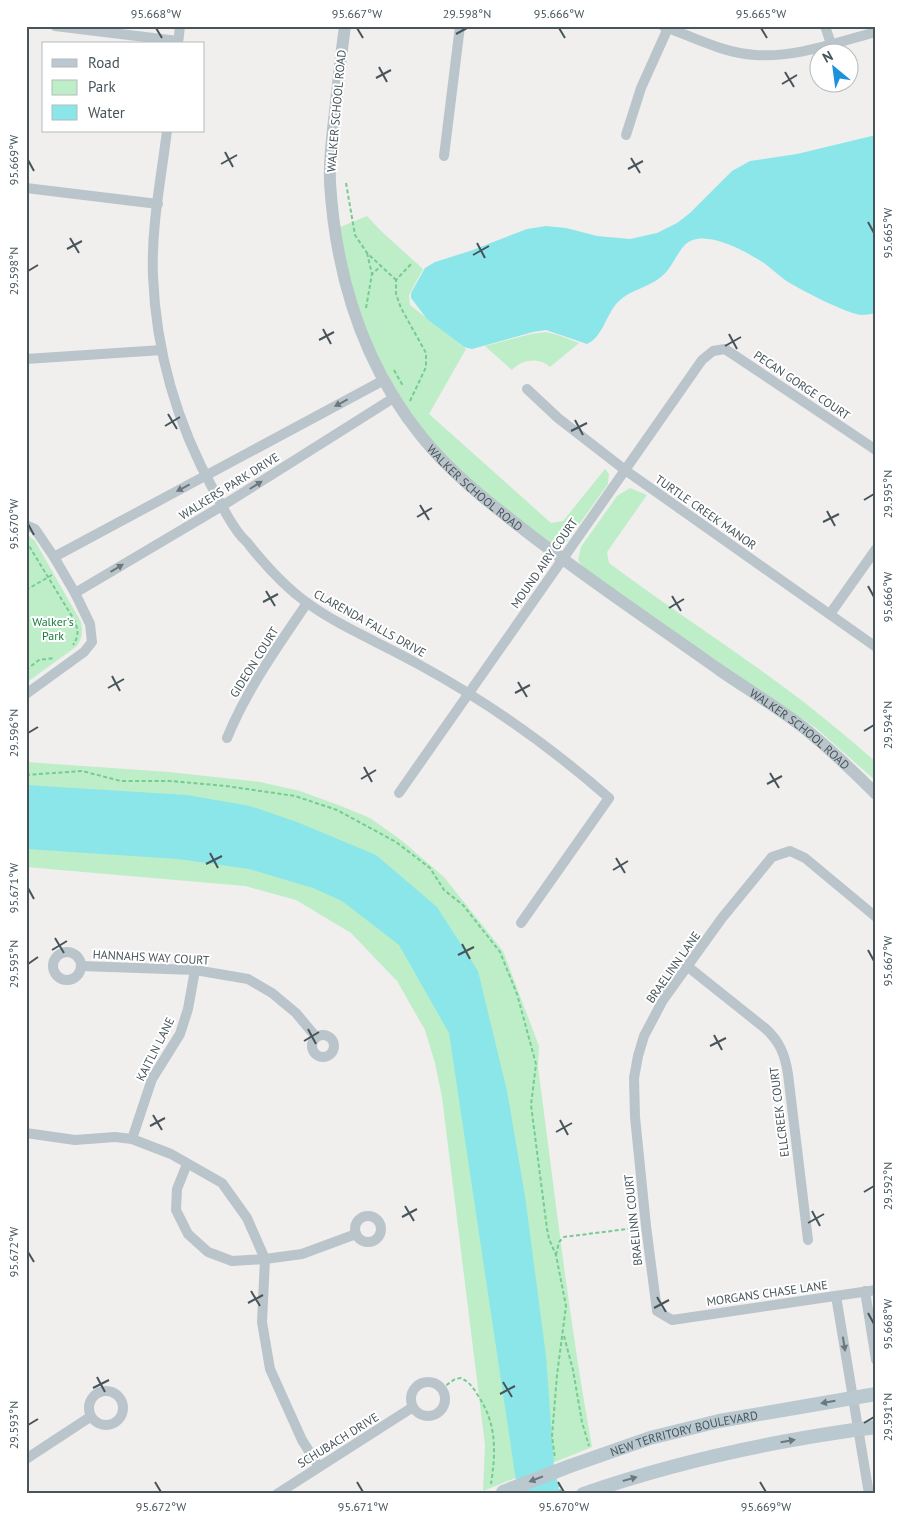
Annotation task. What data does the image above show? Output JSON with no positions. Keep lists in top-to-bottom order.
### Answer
{
  "streets": {
    "main road": ["NEW TERRITORY BOULEVARD"],
    "street": [
      "WALKER SCHOOL ROAD",
      "PECAN GORGE COURT",
      "WALKERS PARK DRIVE",
      "TURTLE CREEK MANOR",
      "MOUND AIRY COURT",
      "CLARENDA FALLS DRIVE",
      "GIDEON COURT",
      "HANNAHS WAY COURT",
      "BRAELINN LANE",
      "KAITLN LANE",
      "ELLCREEK COURT",
      "BRAELINN COURT",
      "MORGANS CHASE LANE",
      "SCHUBACH DRIVE"
    ]
  },
  "crossings": [
    ["WALKER SCHOOL ROAD", "WALKERS PARK DRIVE"],
    ["WALKER SCHOOL ROAD", "MOUND AIRY COURT"],
    ["PECAN GORGE COURT", "MOUND AIRY COURT"],
    ["WALKERS PARK DRIVE", "CLARENDA FALLS DRIVE"],
    ["TURTLE CREEK MANOR", "MOUND AIRY COURT"],
    ["MOUND AIRY COURT", "CLARENDA FALLS DRIVE"],
    ["CLARENDA FALLS DRIVE", "GIDEON COURT"],
    ["HANNAHS WAY COURT", "KAITLN LANE"],
    ["BRAELINN LANE", "ELLCREEK COURT"],
    ["BRAELINN LANE", "BRAELINN COURT"],
    ["BRAELINN COURT", "MORGANS CHASE LANE"]
  ],
  "parks": ["Walker's Park"],
  "legend": ["Road", "Park", "Water"],
  "north": "top left",
  "coordinates": [
    "95.668°W",
    "95.667°W",
    "29.598°N",
    "95.666°W",
    "95.665°W",
    "95.669°W",
    "29.595°N",
    "95.670°W",
    "29.594°N",
    "29.596°N",
    "95.671°W",
    "29.592°N",
    "95.672°W",
    "29.591°N",
    "29.593°N"
  ]
}
